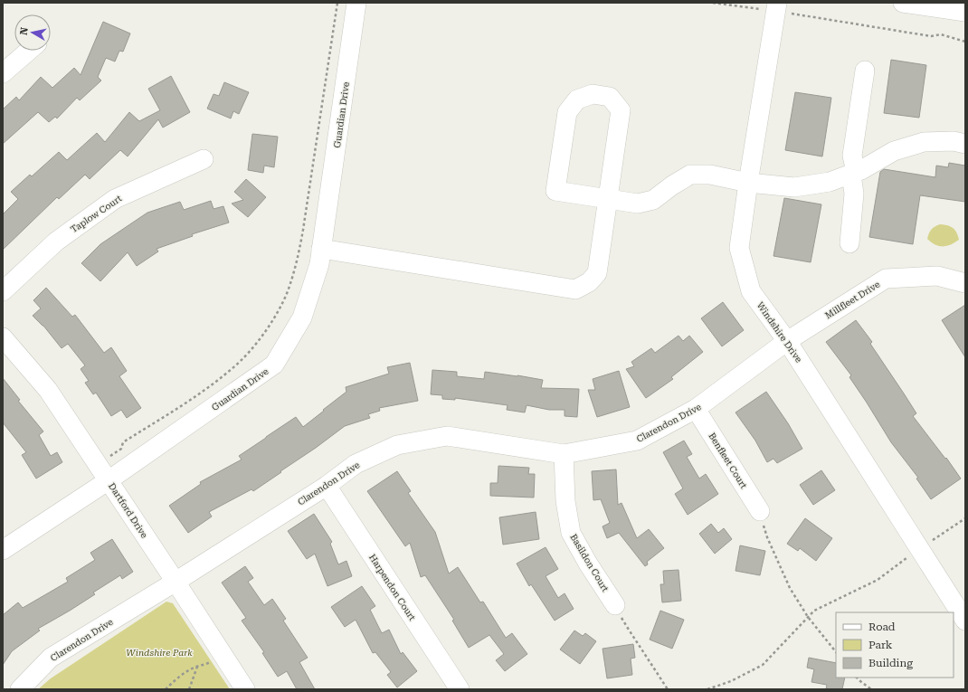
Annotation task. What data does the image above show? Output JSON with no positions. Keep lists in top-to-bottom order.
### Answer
{
  "streets": {
    "street": [
      "Guardian Drive",
      "Taplow Court",
      "Millfleet Drive",
      "Windshire Drive",
      "Clarendon Drive",
      "Benfleet Court",
      "Dartford Drive",
      "Basildon Court",
      "Harpendon Court"
    ]
  },
  "crossings": [
    ["Guardian Drive", "Dartford Drive"],
    ["Millfleet Drive", "Windshire Drive"],
    ["Millfleet Drive", "Clarendon Drive"],
    ["Windshire Drive", "Clarendon Drive"],
    ["Clarendon Drive", "Benfleet Court"],
    ["Clarendon Drive", "Dartford Drive"],
    ["Clarendon Drive", "Basildon Court"],
    ["Clarendon Drive", "Harpendon Court"]
  ],
  "parks": ["Windshire Park"],
  "legend": ["Road", "Park", "Building"],
  "north": "left"
}
